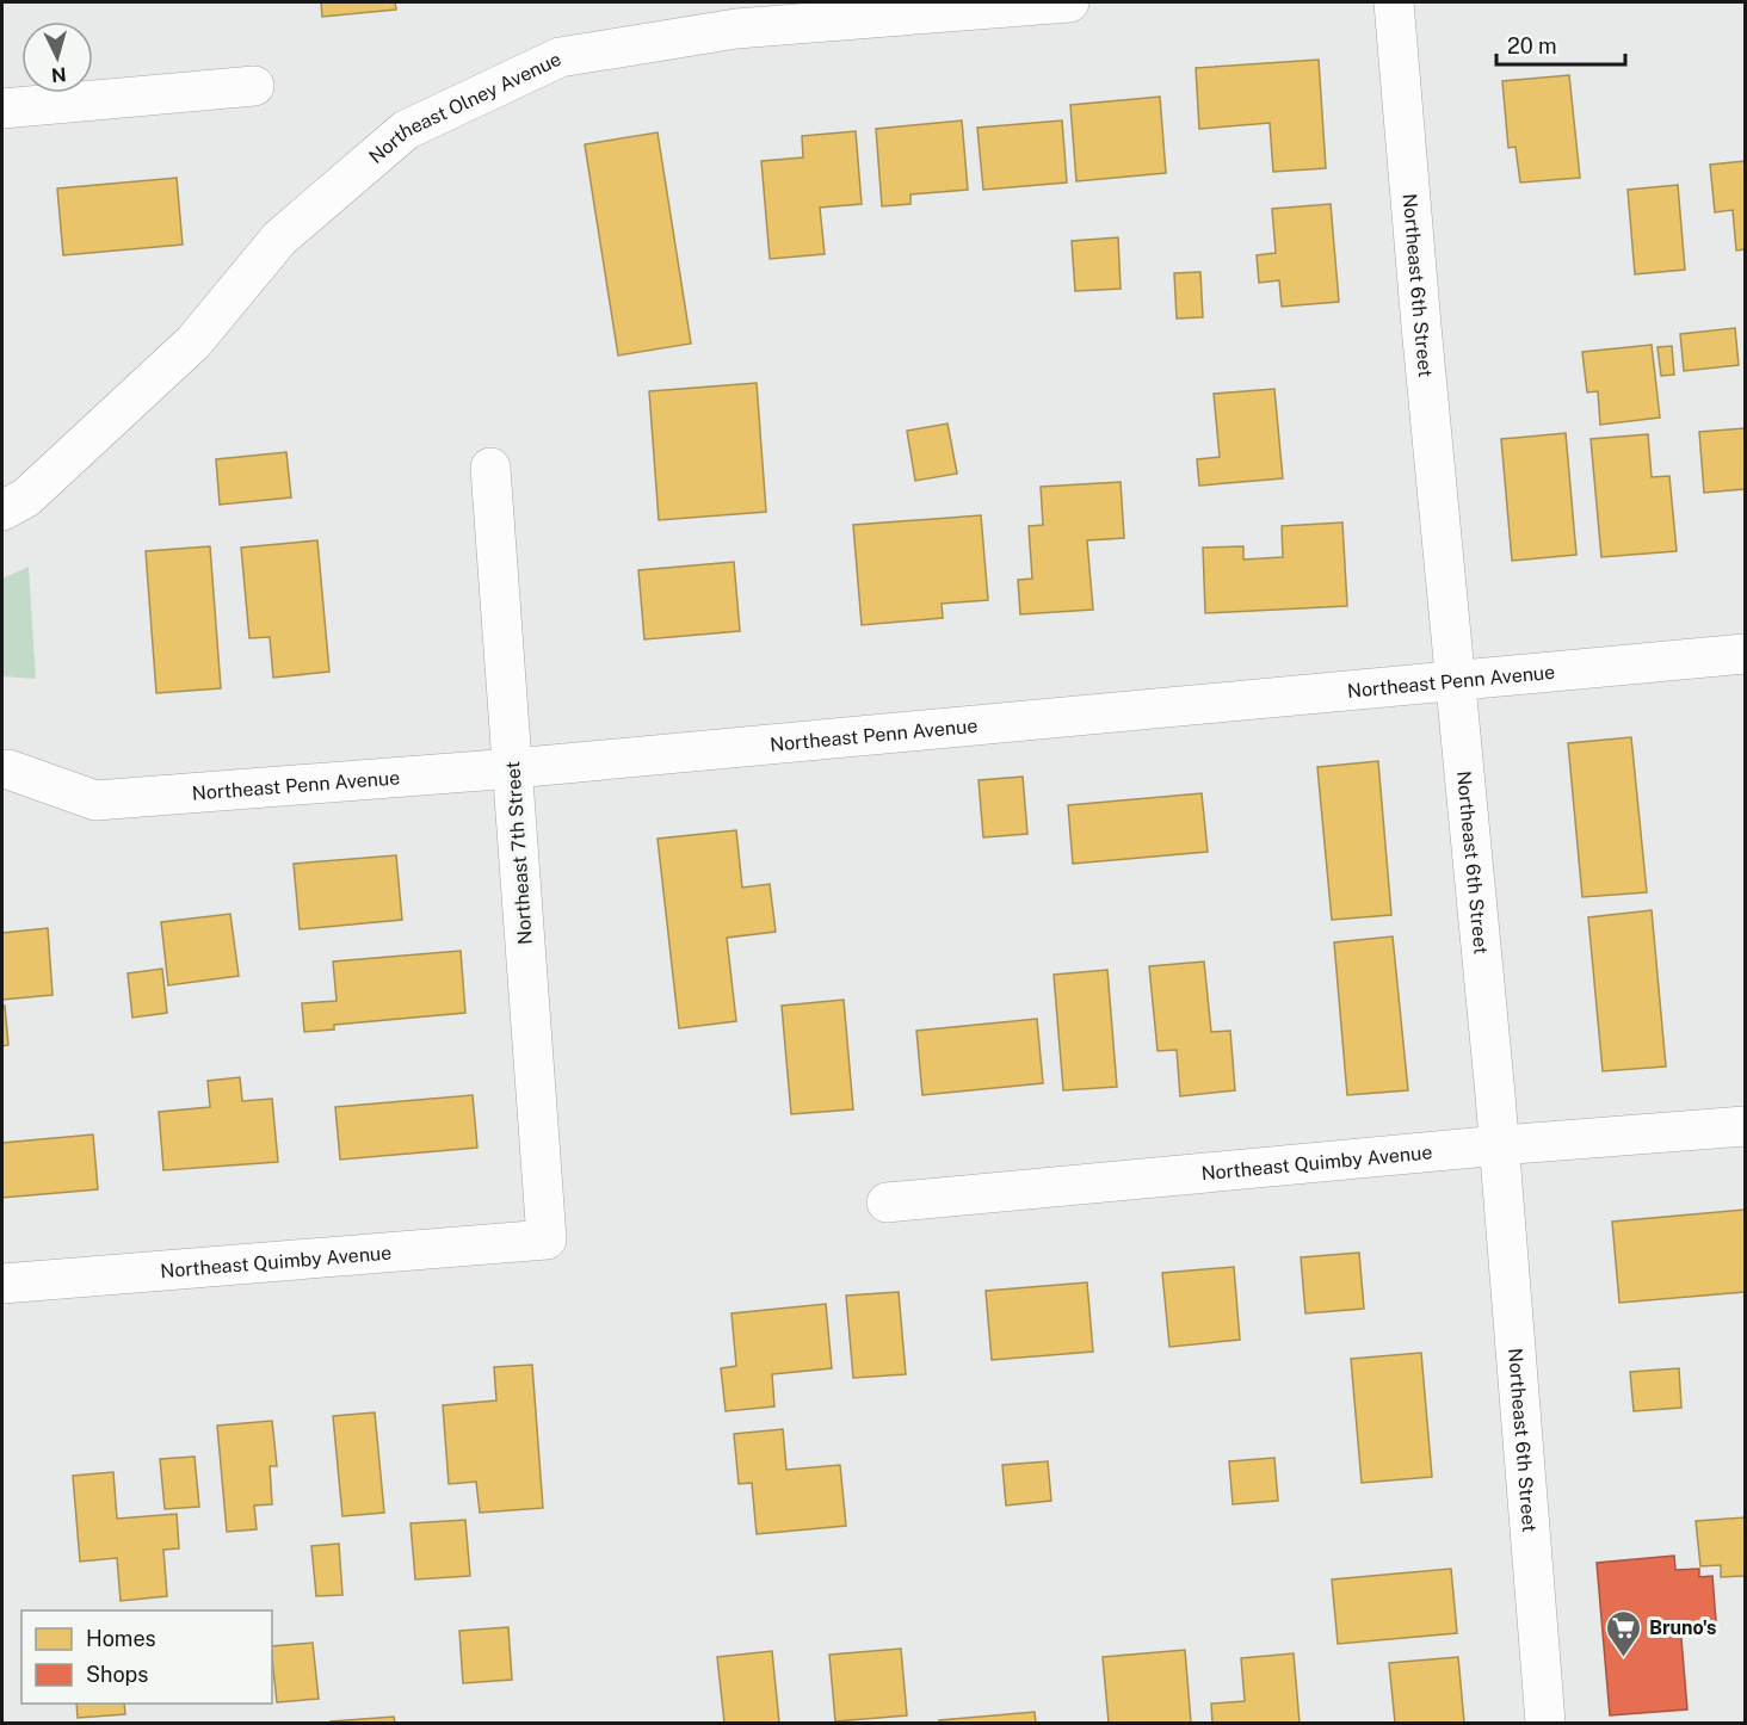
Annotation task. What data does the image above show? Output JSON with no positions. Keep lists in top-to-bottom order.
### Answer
{
  "streets": {
    "street": [
      "Northeast Olney Avenue",
      "Northeast 6th Street",
      "Northeast Penn Avenue",
      "Northeast 7th Street",
      "Northeast Quimby Avenue"
    ]
  },
  "crossings": [
    ["Northeast 6th Street", "Northeast Penn Avenue"],
    ["Northeast 6th Street", "Northeast Quimby Avenue"],
    ["Northeast Penn Avenue", "Northeast 7th Street"],
    ["Northeast 7th Street", "Northeast Quimby Avenue"]
  ],
  "places": {
    "supermarket": ["Bruno's"]
  },
  "legend": ["Homes", "Shops"],
  "scale_bar": "20 m",
  "north": "bottom"
}
